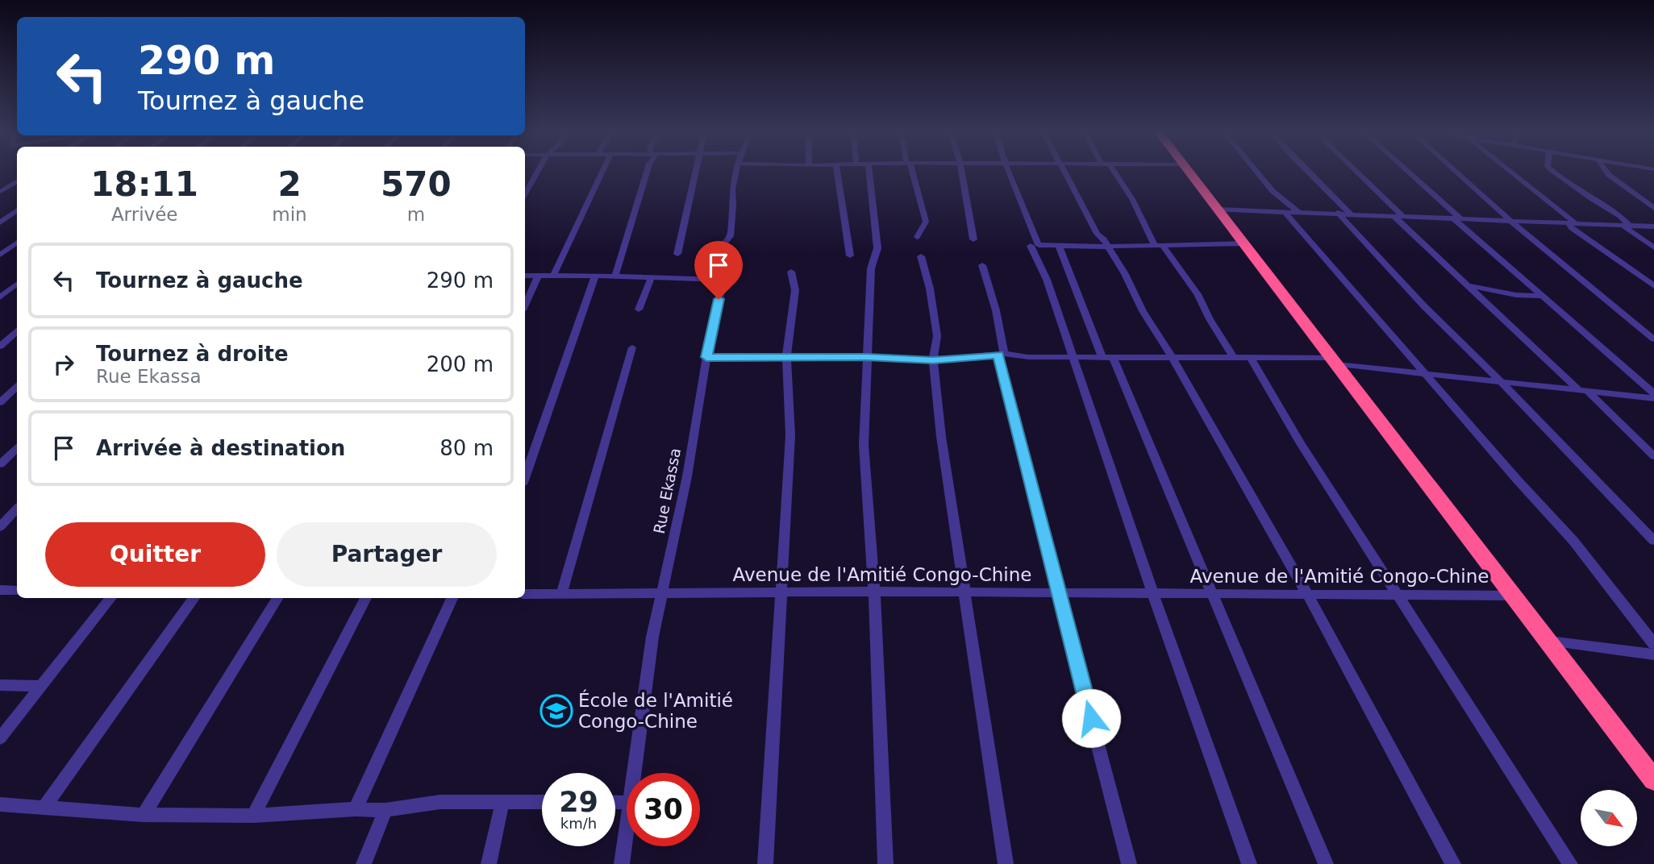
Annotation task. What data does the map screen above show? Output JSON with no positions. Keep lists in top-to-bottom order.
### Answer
{
  "streets": {
    "street": ["Rue Ekassa", "Avenue de l'Amitié Congo-Chine"]
  },
  "crossings": [
    ["Rue Ekassa", "Avenue de l'Amitié Congo-Chine"]
  ],
  "places": {
    "school or university": ["École de l'Amitié Congo-Chine"]
  },
  "north": "bottom right",
  "page": {
    "turn": ["290 m", "Tournez à gauche"],
    "eta": [
      "18:11",
      "Arrivée",
      "2",
      "min",
      "570",
      "m"
    ],
    "list": [
      {
        "name": "Tournez à gauche",
        "value": "290 m"
      },
      {
        "name": "Tournez à droite",
        "note": "Rue Ekassa",
        "value": "200 m"
      },
      {
        "name": "Arrivée à destination",
        "value": "80 m"
      }
    ],
    "buttons": ["Quitter", "Partager"],
    "speed": "29 km/h",
    "limit": "30"
  }
}
